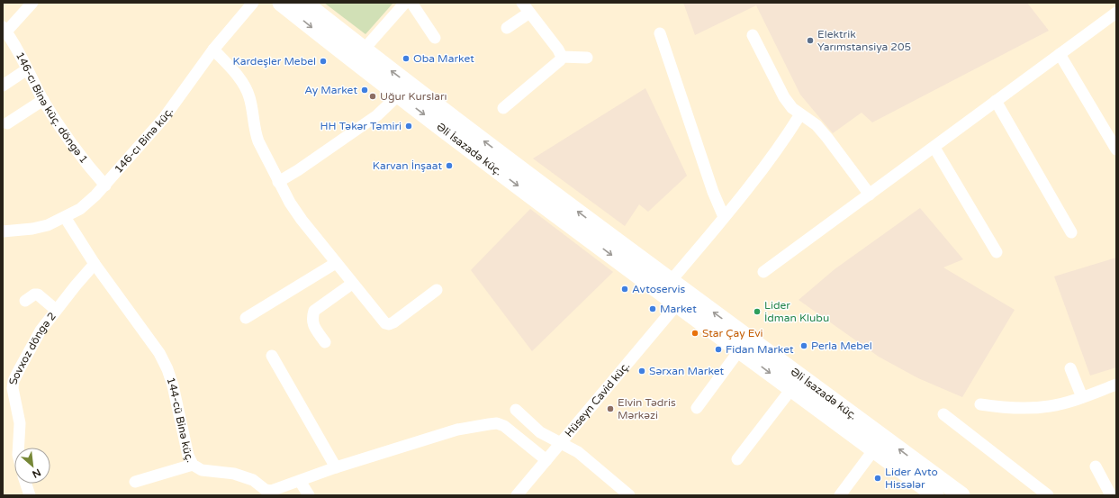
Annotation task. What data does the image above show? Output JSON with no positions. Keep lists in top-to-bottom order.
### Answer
{
  "streets": {
    "main road": ["Əli İsazadə küç."],
    "street": [
      "146-cı Binə küç. döngə 1",
      "146-cı Binə küç.",
      "Sovxoz döngə 2",
      "Hüseyn Cavid küç.",
      "144-cü Binə küç."
    ]
  },
  "crossings": [
    ["146-cı Binə küç. döngə 1", "146-cı Binə küç."],
    ["146-cı Binə küç.", "144-cü Binə küç."],
    ["Əli İsazadə küç.", "Hüseyn Cavid küç."],
    ["Sovxoz döngə 2", "144-cü Binə küç."],
    ["Hüseyn Cavid küç.", "144-cü Binə küç."]
  ],
  "places": [
    "Elektrik Yarımstansiya 205",
    "Oba Market",
    "Kardeşler Mebel",
    "Ay Market",
    "Uğur Kursları",
    "HH Təkər Təmiri",
    "Karvan İnşaat",
    "Avtoservis",
    "Market",
    "Lider İdman Klubu",
    "Star Çay Evi",
    "Perla Mebel",
    "Fidan Market",
    "Sərxan Market",
    "Elvin Tədris Mərkəzi",
    "Lider Avto Hissələr"
  ],
  "north": "bottom right"
}
